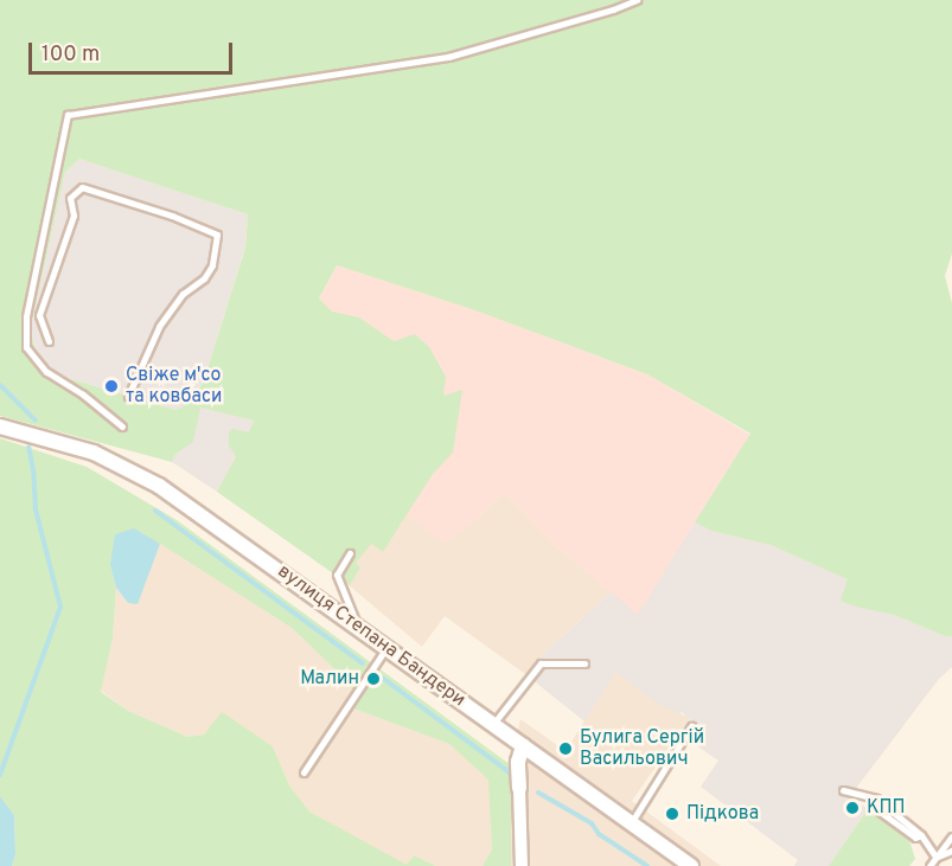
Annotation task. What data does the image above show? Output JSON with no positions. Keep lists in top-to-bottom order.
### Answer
{
  "streets": {
    "street": ["вулиця Степана Бандери"]
  },
  "places": [
    "Свіже м'со та ковбаси",
    "Малин",
    "Булига Сергій Васильович",
    "КПП",
    "Підкова"
  ],
  "scale_bar": "100 m"
}
